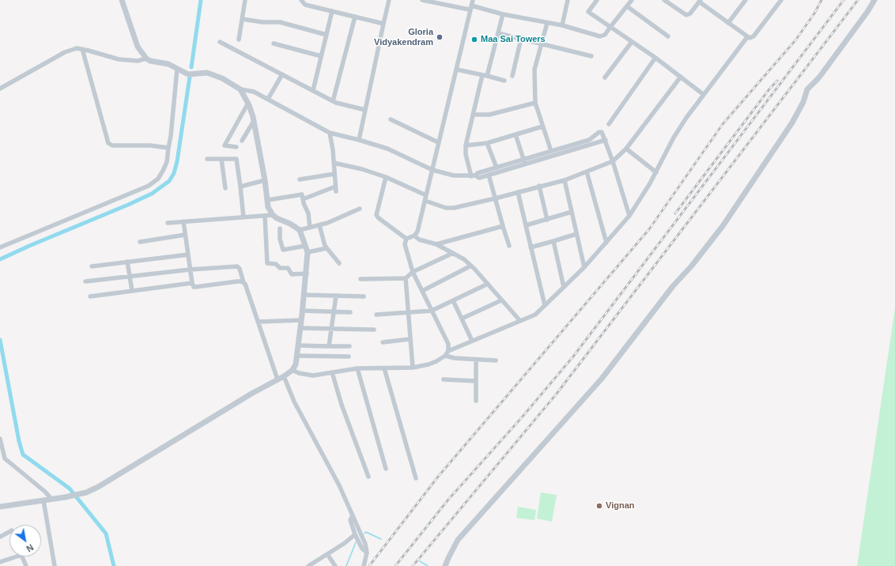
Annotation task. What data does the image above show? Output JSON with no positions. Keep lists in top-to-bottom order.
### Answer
{
  "places": ["Gloria Vidyakendram", "Maa Sai Towers", "Vignan"],
  "north": "bottom right"
}
